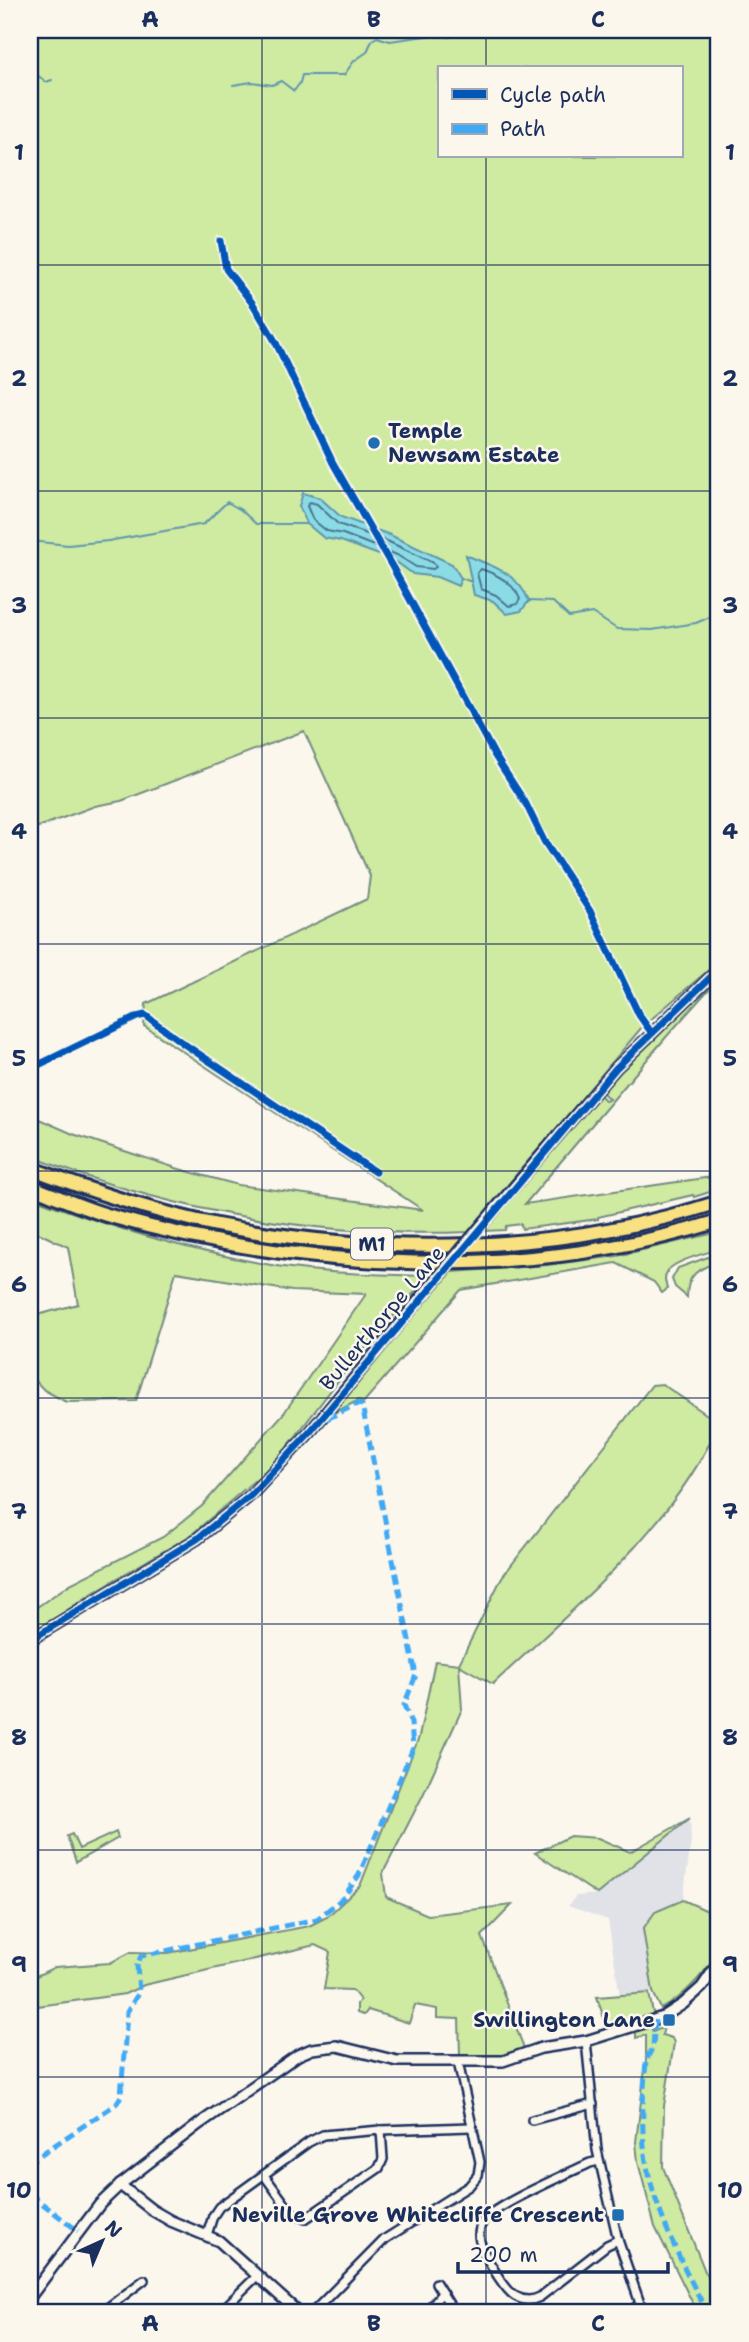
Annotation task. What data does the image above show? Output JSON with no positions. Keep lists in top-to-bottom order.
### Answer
{
  "streets": {
    "highway": ["M1"],
    "street": ["Bullerthorpe Lane"]
  },
  "places": {
    "other": ["Temple Newsam Estate"],
    "transit": ["Swillington Lane", "Neville Grove Whitecliffe Crescent"]
  },
  "legend": ["Cycle path", "Path"],
  "scale_bar": "200 m",
  "north": "top right",
  "grid": {
    "columns": ["A", "B", "C"],
    "rows": [
      "1",
      "2",
      "3",
      "4",
      "5",
      "6",
      "7",
      "8",
      "9",
      "10"
    ]
  }
}
